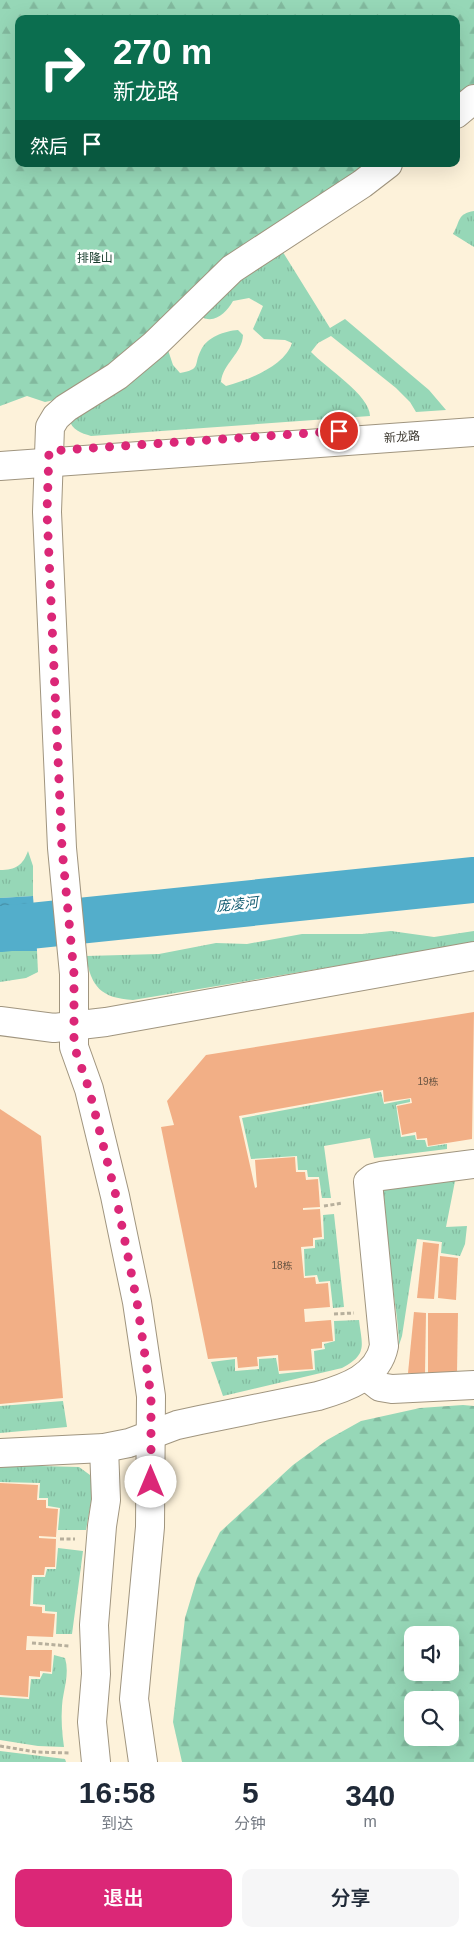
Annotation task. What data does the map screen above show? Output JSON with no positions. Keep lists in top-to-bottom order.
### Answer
{
  "streets": {
    "street": ["新龙路"]
  },
  "water": ["庞凌河"],
  "parks": ["排隆山"],
  "house_numbers": ["19栋", "18栋"],
  "page": {
    "turn": ["270 m", "新龙路"],
    "then": "然后",
    "eta": [
      "16:58",
      "到达",
      "5",
      "分钟",
      "340",
      "m"
    ],
    "buttons": ["退出", "分享"]
  }
}
